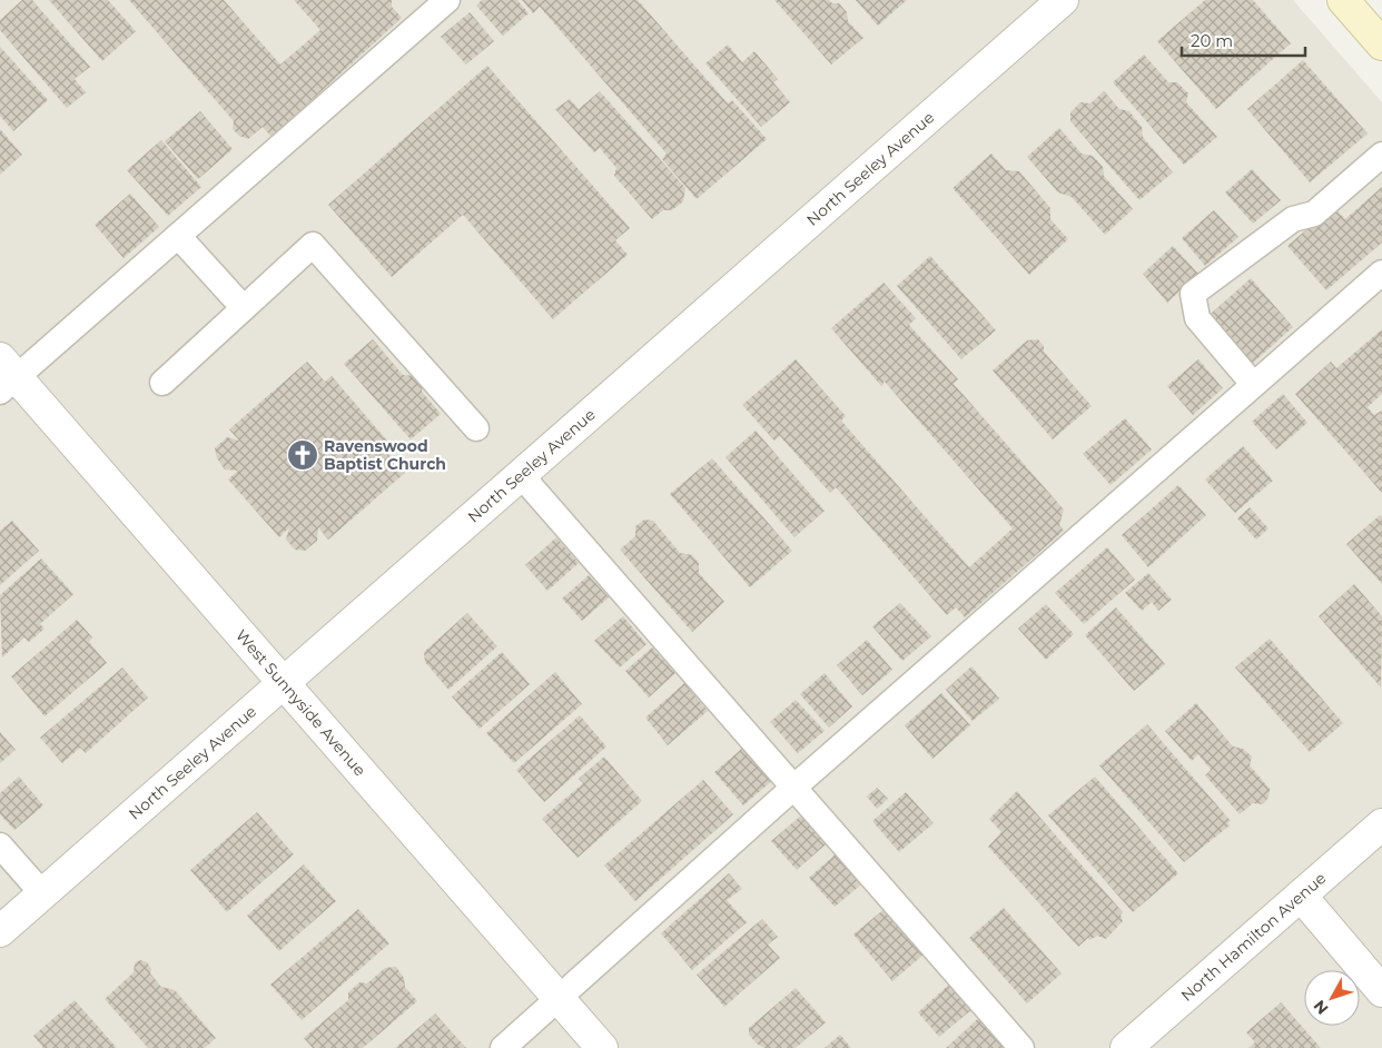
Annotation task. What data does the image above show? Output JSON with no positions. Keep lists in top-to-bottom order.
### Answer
{
  "streets": {
    "street": ["North Seeley Avenue", "West Sunnyside Avenue", "North Hamilton Avenue"]
  },
  "crossings": [
    ["North Seeley Avenue", "West Sunnyside Avenue"]
  ],
  "places": {
    "church": ["Ravenswood Baptist Church"]
  },
  "scale_bar": "20 m",
  "north": "bottom left"
}
